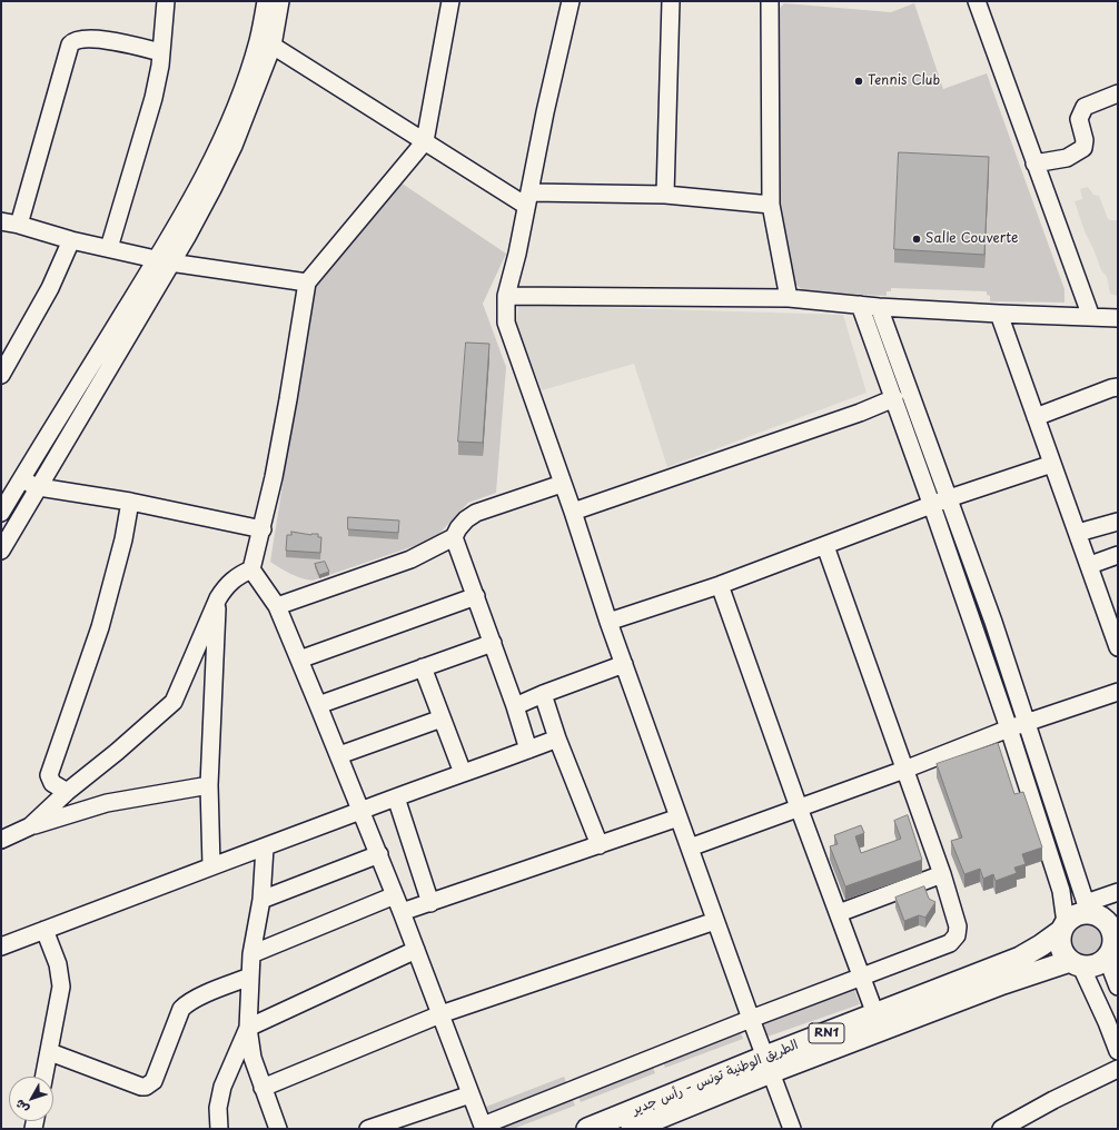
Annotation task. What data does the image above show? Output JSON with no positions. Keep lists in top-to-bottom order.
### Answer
{
  "streets": {
    "main road": ["RN1", "الطريق الوطنية تونس - رأس جدير"]
  },
  "crossings": [
    ["RN1", "الطريق الوطنية تونس - رأس جدير"]
  ],
  "places": ["Tennis Club", "Salle Couverte"],
  "north": "bottom left"
}
